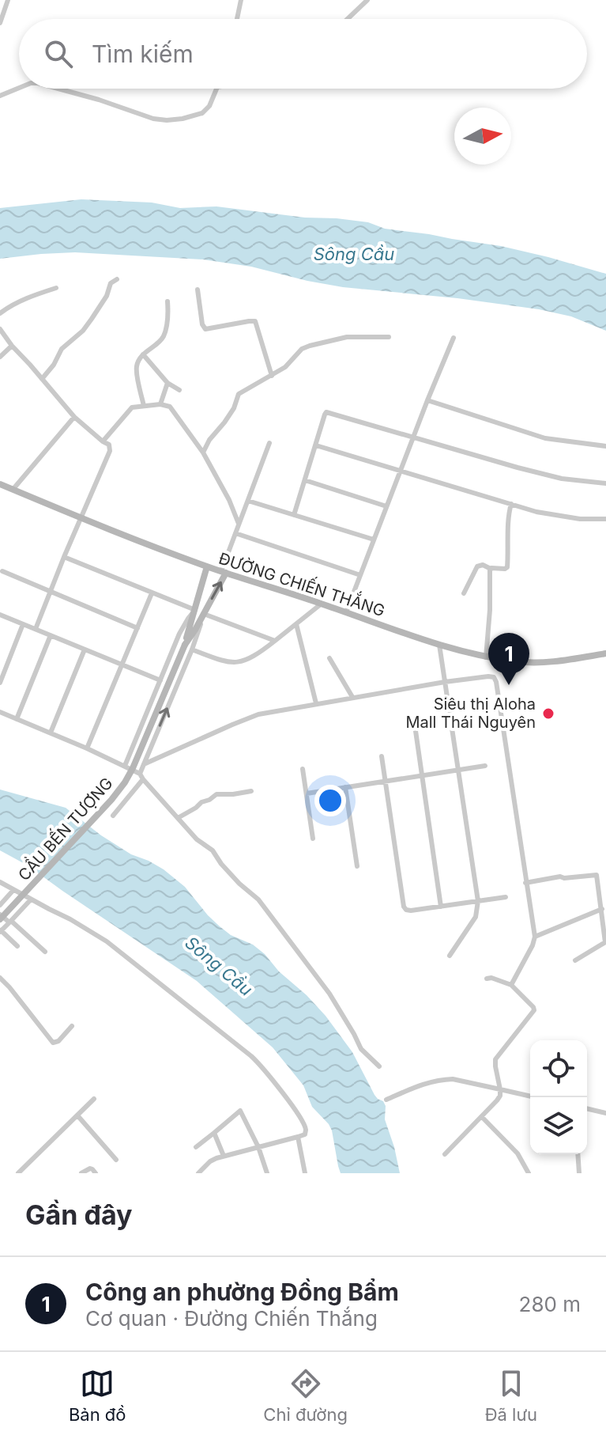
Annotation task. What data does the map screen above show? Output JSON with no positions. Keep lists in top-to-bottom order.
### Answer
{
  "streets": {
    "main road": ["ĐƯỜNG CHIẾN THẮNG", "CẦU BẾN TƯỢNG"]
  },
  "water": ["Sông Cầu"],
  "places": ["Siêu thị Aloha Mall Thái Nguyên"],
  "north": "right",
  "page": {
    "search": "Tìm kiếm",
    "pins": "1",
    "heading": "Gần đây",
    "list": [
      {
        "mark": "1",
        "name": "Công an phường Đồng Bẩm",
        "note": "Cơ quan · Đường Chiến Thắng",
        "value": "280 m"
      }
    ],
    "nav": ["Bản đồ", "Chỉ đường", "Đã lưu"]
  }
}
